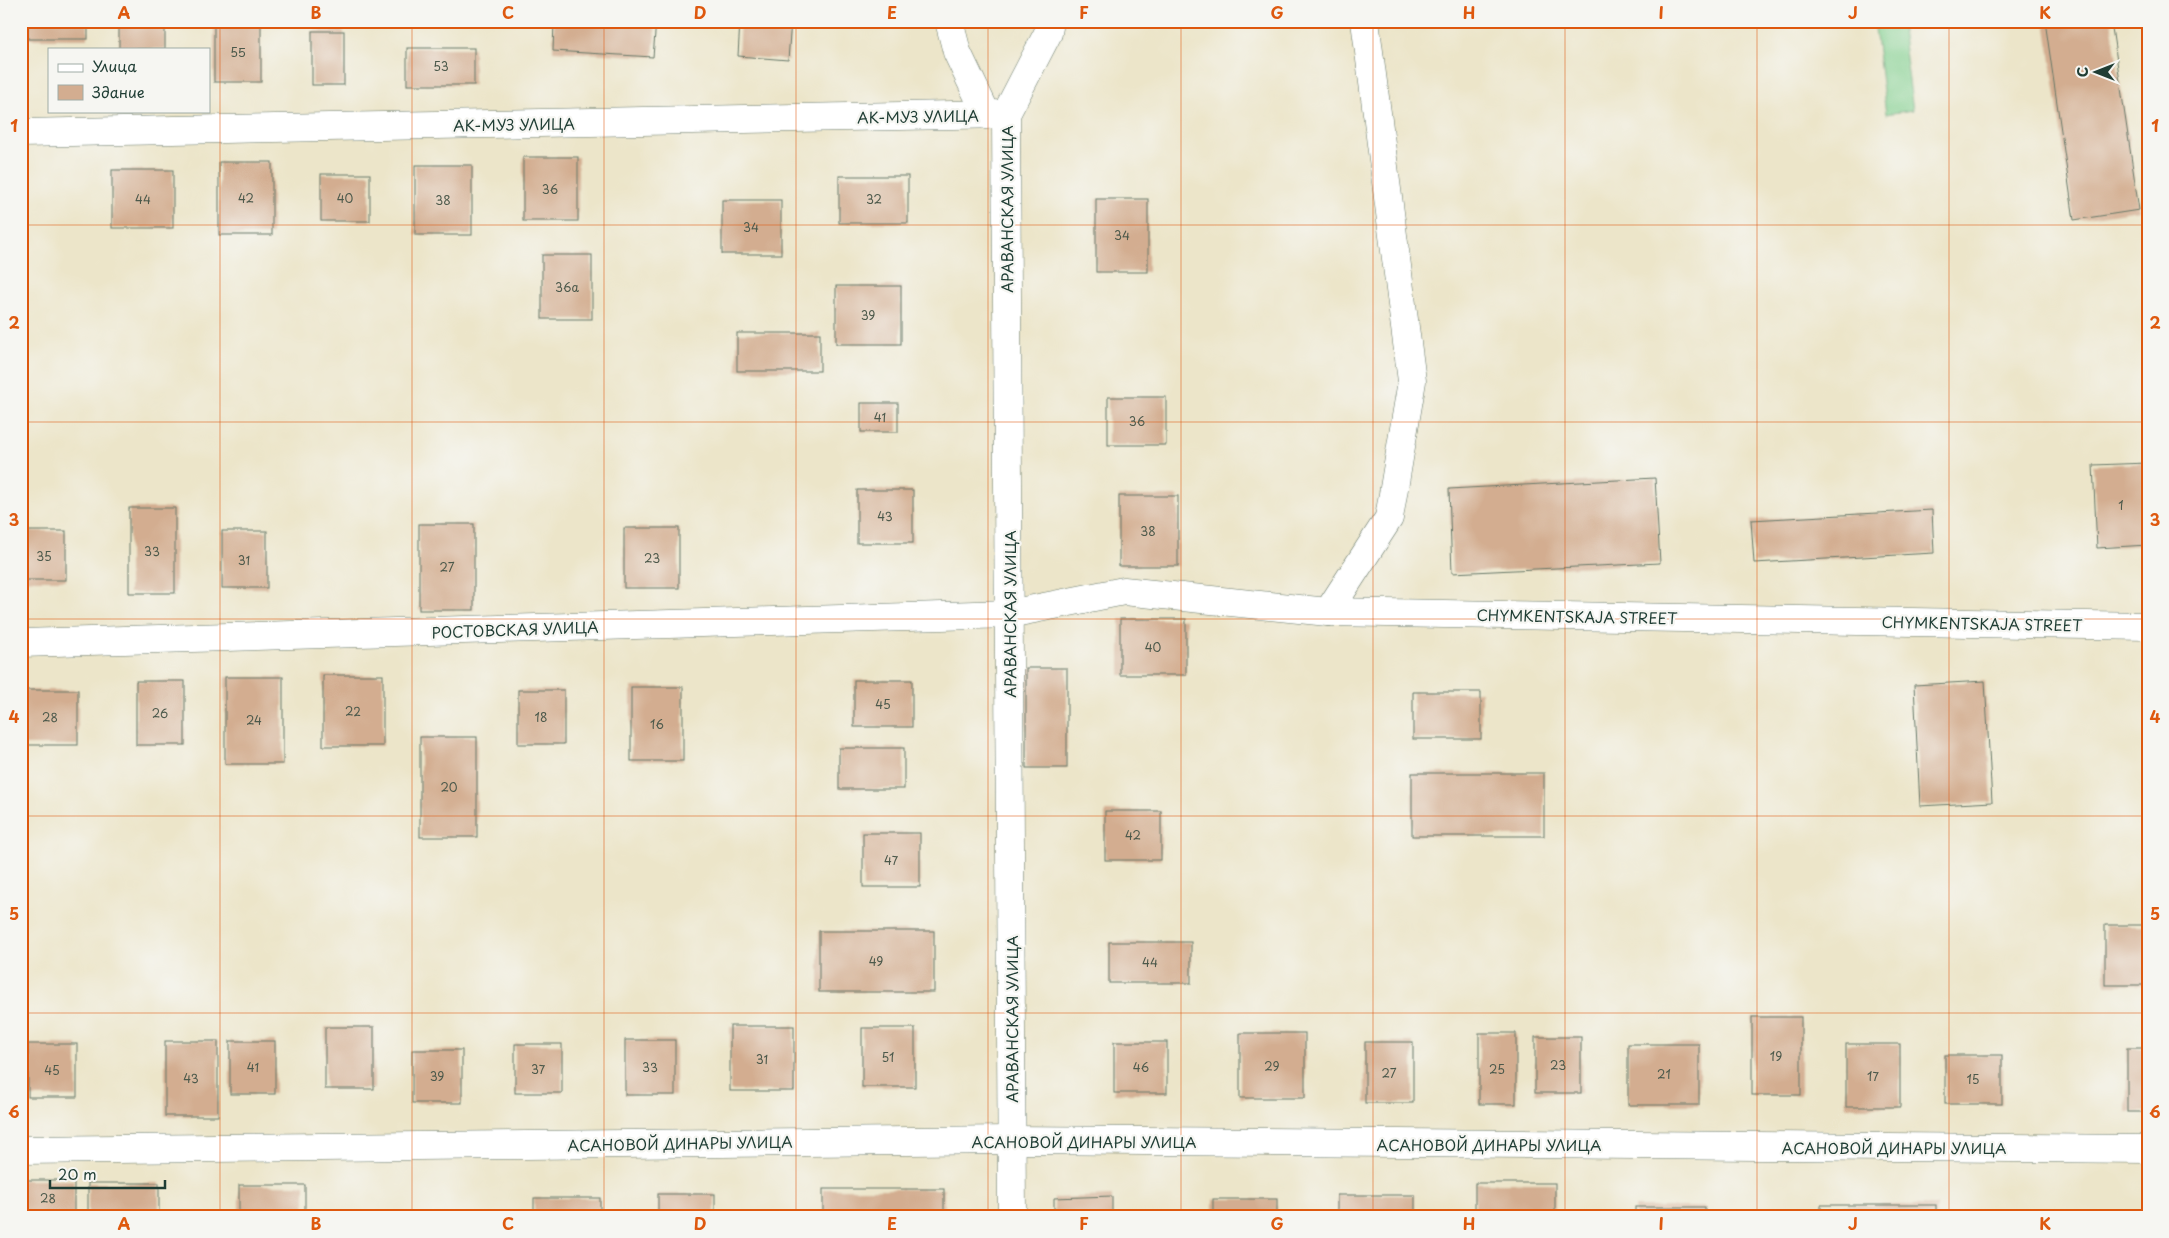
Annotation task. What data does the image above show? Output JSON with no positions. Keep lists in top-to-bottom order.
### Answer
{
  "streets": {
    "street": [
      "АК-МУЗ УЛИЦА",
      "АРАВАНСКАЯ УЛИЦА",
      "CHYMKENTSKAJA STREET",
      "РОСТОВСКАЯ УЛИЦА",
      "АСАНОВОЙ ДИНАРЫ УЛИЦА"
    ]
  },
  "crossings": [
    ["АК-МУЗ УЛИЦА", "АРАВАНСКАЯ УЛИЦА"],
    ["АРАВАНСКАЯ УЛИЦА", "CHYMKENTSKAJA STREET"],
    ["АРАВАНСКАЯ УЛИЦА", "РОСТОВСКАЯ УЛИЦА"],
    ["АРАВАНСКАЯ УЛИЦА", "АСАНОВОЙ ДИНАРЫ УЛИЦА"],
    ["CHYMKENTSKAJA STREET", "РОСТОВСКАЯ УЛИЦА"]
  ],
  "house_numbers": [
    "55",
    "53",
    "36",
    "42",
    "40",
    "44",
    "32",
    "38",
    "34",
    "34",
    "36a",
    "39",
    "41",
    "36",
    "1",
    "43",
    "38",
    "33",
    "35",
    "23",
    "31",
    "27",
    "40",
    "45",
    "22",
    "26",
    "28",
    "18",
    "24",
    "16",
    "20",
    "42",
    "47",
    "49",
    "44",
    "19",
    "51",
    "31",
    "23",
    "29",
    "41",
    "33",
    "46",
    "37",
    "25",
    "45",
    "27",
    "21",
    "39",
    "17",
    "43",
    "15",
    "28"
  ],
  "legend": ["Улица", "Здание"],
  "scale_bar": "20 m",
  "north": "left",
  "grid": {
    "columns": [
      "A",
      "B",
      "C",
      "D",
      "E",
      "F",
      "G",
      "H",
      "I",
      "J",
      "K"
    ],
    "rows": [
      "1",
      "2",
      "3",
      "4",
      "5",
      "6"
    ]
  }
}
